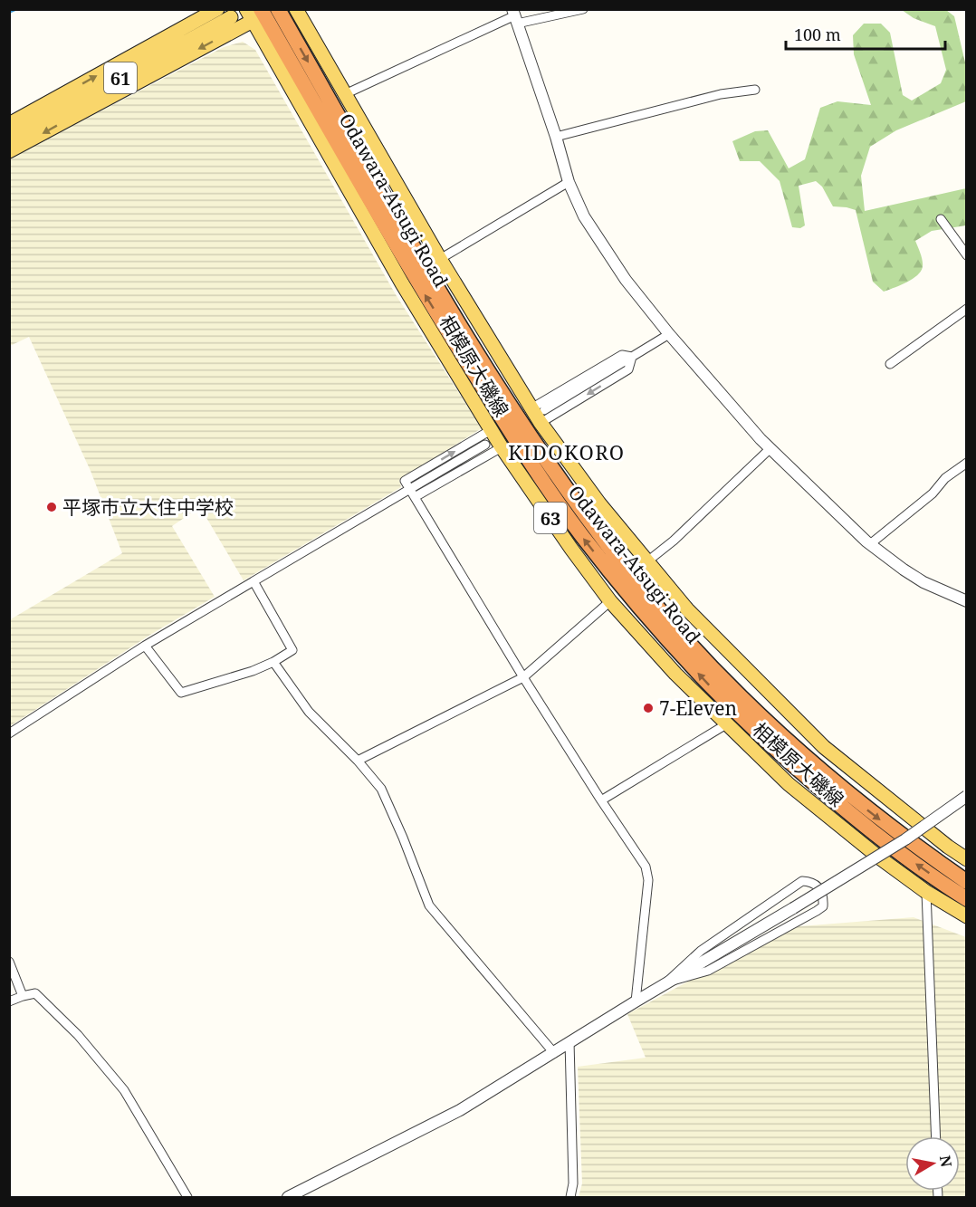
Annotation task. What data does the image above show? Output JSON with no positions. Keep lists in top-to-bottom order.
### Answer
{
  "streets": {
    "highway": ["Odawara-Atsugi Road"],
    "main road": ["61", "相模原大磯線", "63"]
  },
  "crossings": [
    ["Odawara-Atsugi Road", "相模原大磯線"]
  ],
  "districts": ["KIDOKORO"],
  "places": ["平塚市立大住中学校", "7-Eleven"],
  "scale_bar": "100 m",
  "north": "right"
}
